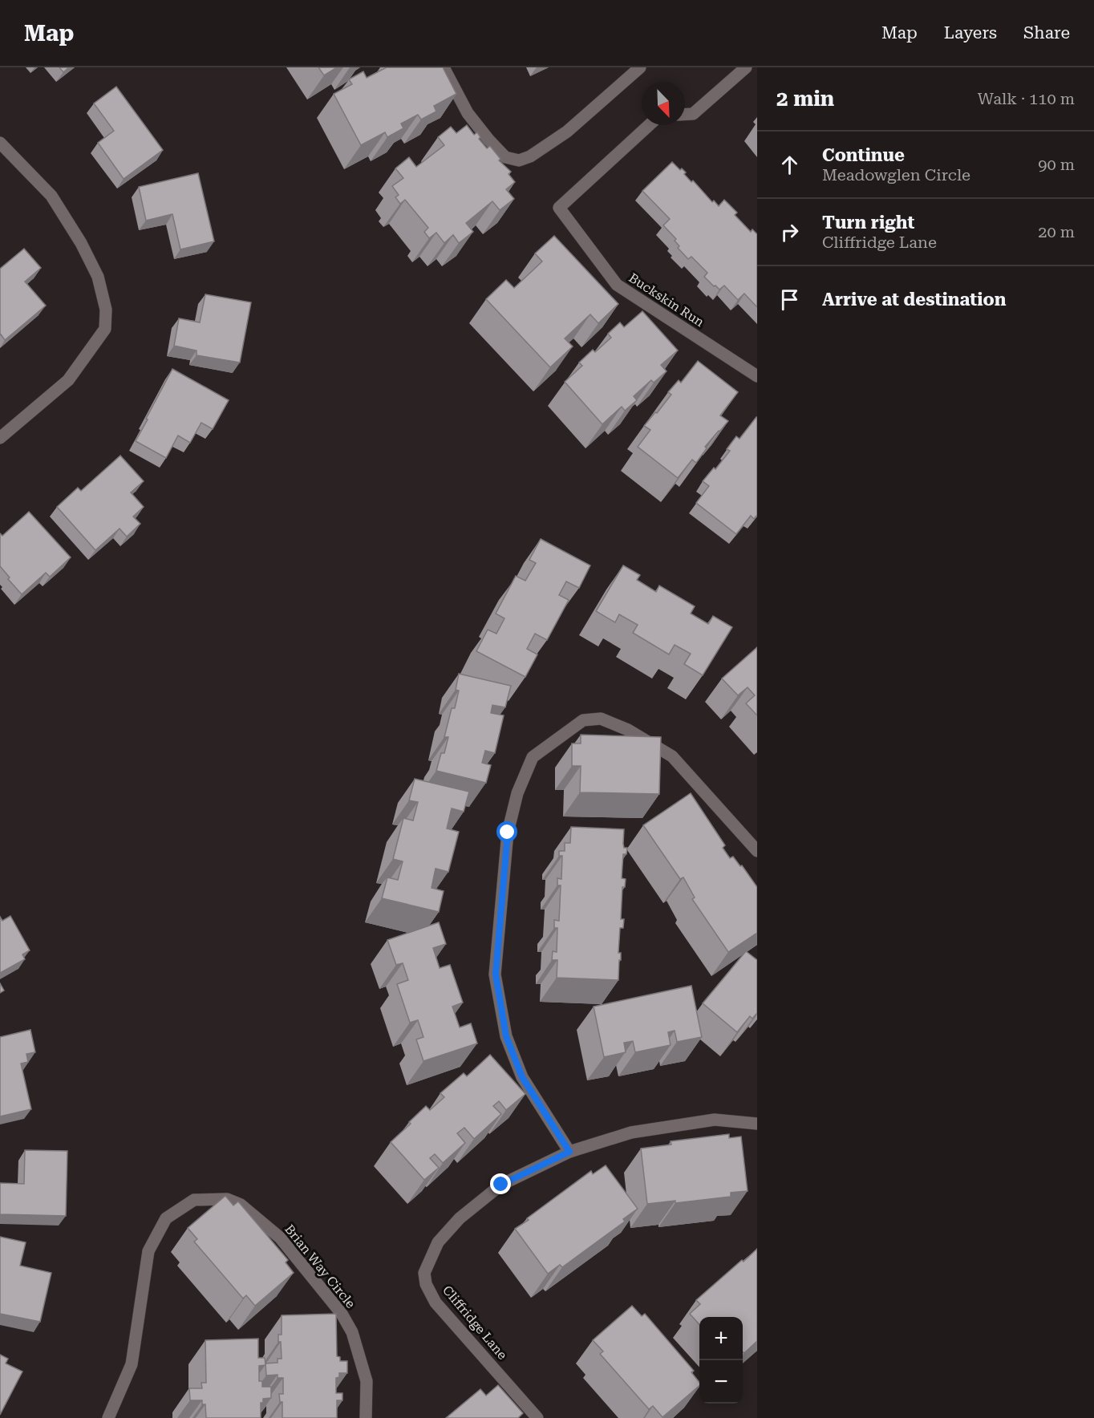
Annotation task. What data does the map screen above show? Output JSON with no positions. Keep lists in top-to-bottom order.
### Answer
{
  "streets": {
    "street": ["Buckskin Run", "Brian Way Circle", "Cliffridge Lane"]
  },
  "north": "bottom right",
  "page": {
    "header": "Map",
    "nav": ["Map", "Layers", "Share"],
    "heading": ["2 min", "Walk · 110 m"],
    "list": [
      ["Continue", "Meadowglen Circle", "90 m"],
      ["Turn right", "Cliffridge Lane", "20 m"],
      "Arrive at destination"
    ],
    "map_buttons": ["+", "−"]
  }
}
